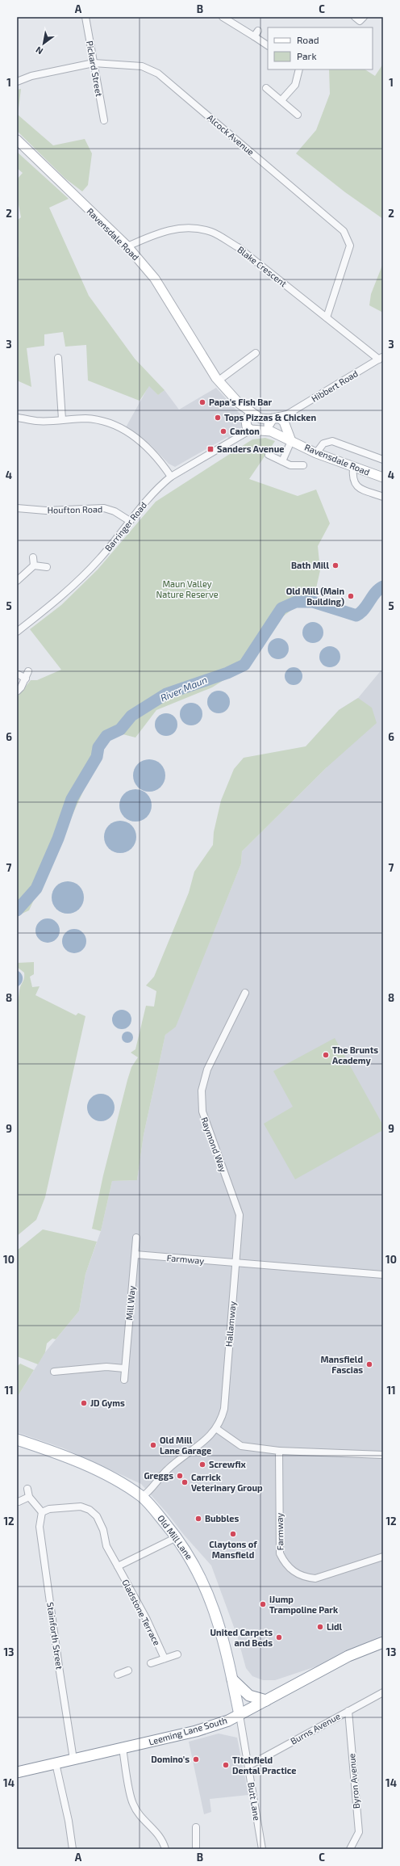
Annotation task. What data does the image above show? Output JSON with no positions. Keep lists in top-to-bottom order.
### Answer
{
  "streets": {
    "main road": ["Ravensdale Road", "Old Mill Lane", "Leeming Lane South"],
    "street": [
      "Pickard Street",
      "Alcock Avenue",
      "Blake Crescent",
      "Hibbert Road",
      "Houfton Road",
      "Barringer Road",
      "Raymond Way",
      "Farmway",
      "Mill Way",
      "Hallamway",
      "Gladstone Terrace",
      "Stainforth Street",
      "Burns Avenue",
      "Byron Avenue",
      "Butt Lane"
    ]
  },
  "crossings": [
    ["Pickard Street", "Alcock Avenue"],
    ["Alcock Avenue", "Blake Crescent"],
    ["Ravensdale Road", "Blake Crescent"],
    ["Ravensdale Road", "Hibbert Road"],
    ["Ravensdale Road", "Barringer Road"],
    ["Blake Crescent", "Hibbert Road"],
    ["Houfton Road", "Barringer Road"],
    ["Raymond Way", "Farmway"],
    ["Raymond Way", "Hallamway"],
    ["Farmway", "Mill Way"],
    ["Farmway", "Hallamway"],
    ["Hallamway", "Old Mill Lane"],
    ["Old Mill Lane", "Leeming Lane South"],
    ["Old Mill Lane", "Butt Lane"],
    ["Gladstone Terrace", "Stainforth Street"],
    ["Stainforth Street", "Leeming Lane South"],
    ["Burns Avenue", "Byron Avenue"],
    ["Burns Avenue", "Butt Lane"],
    ["Leeming Lane South", "Butt Lane"]
  ],
  "water": ["River Maun"],
  "parks": ["Maun Valley Nature Reserve"],
  "places": {
    "other": [
      "Papa's Fish Bar",
      "Tops Pizzas & Chicken",
      "Canton",
      "Bath Mill",
      "Old Mill (Main Building)",
      "The Brunts Academy",
      "Mansfield Fascias",
      "JD Gyms",
      "Old Mill Lane Garage",
      "Screwfix",
      "Greggs",
      "Carrick Veterinary Group",
      "Bubbles",
      "Claytons of Mansfield",
      "iJump Trampoline Park",
      "Lidl",
      "United Carpets and Beds",
      "Domino's",
      "Titchfield Dental Practice"
    ],
    "transit": ["Sanders Avenue"]
  },
  "legend": ["Road", "Park"],
  "north": "bottom left",
  "grid": {
    "columns": ["A", "B", "C"],
    "rows": [
      "1",
      "2",
      "3",
      "4",
      "5",
      "6",
      "7",
      "8",
      "9",
      "10",
      "11",
      "12",
      "13",
      "14"
    ]
  }
}
